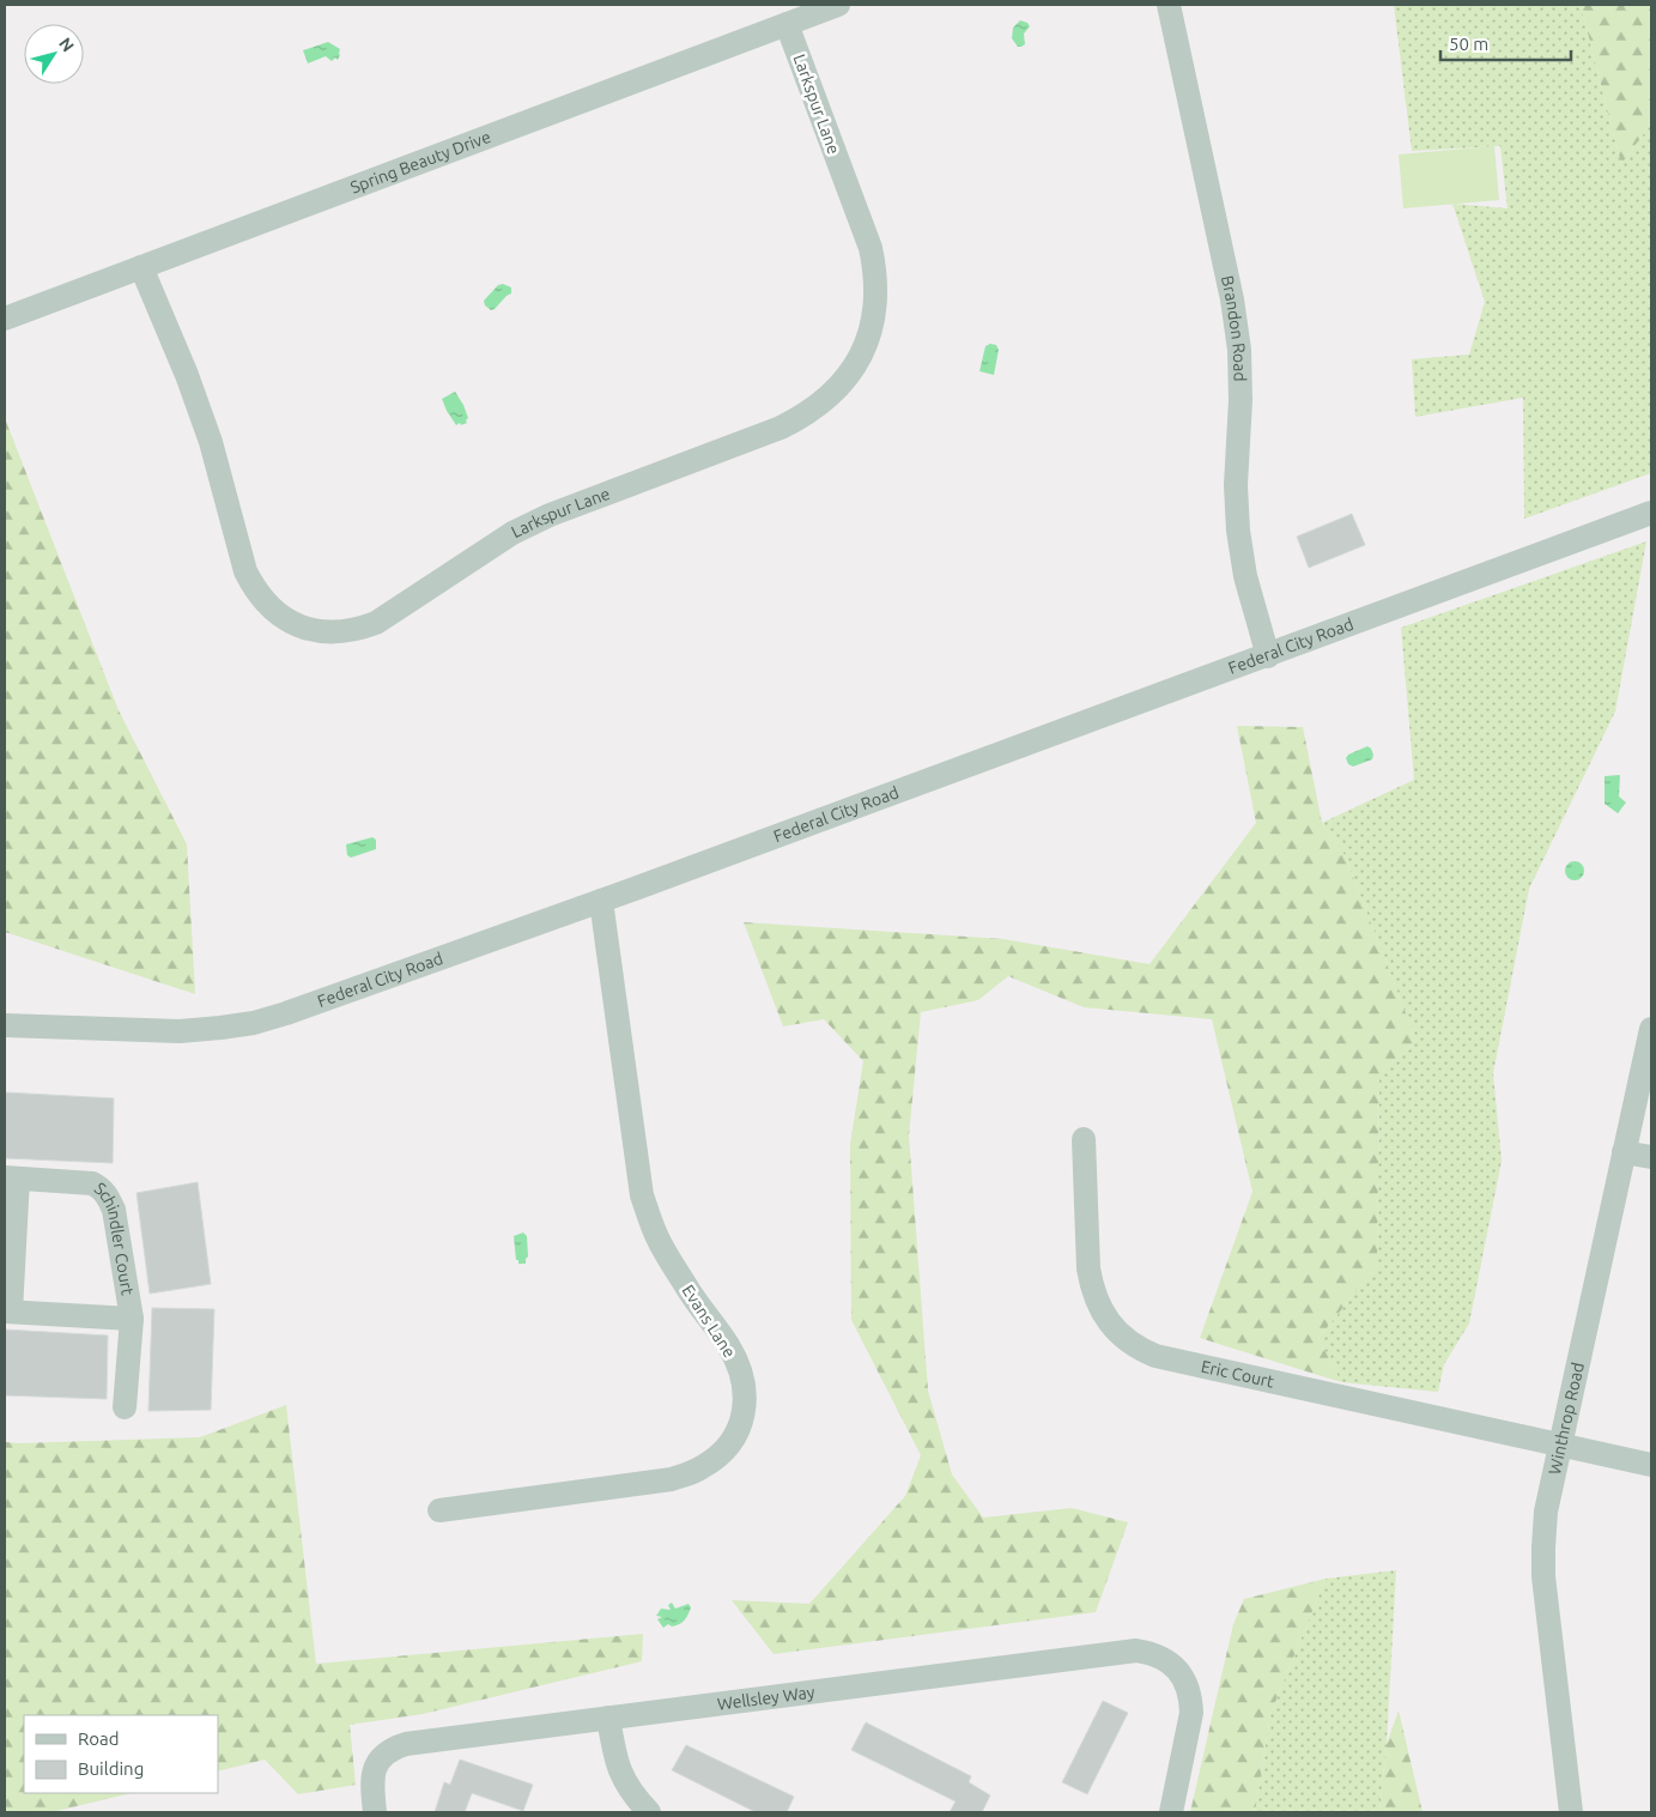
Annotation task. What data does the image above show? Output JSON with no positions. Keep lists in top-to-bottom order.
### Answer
{
  "streets": {
    "street": [
      "Larkspur Lane",
      "Spring Beauty Drive",
      "Brandon Road",
      "Federal City Road",
      "Schindler Court",
      "Evans Lane",
      "Eric Court",
      "Winthrop Road",
      "Wellsley Way"
    ]
  },
  "crossings": [
    ["Larkspur Lane", "Spring Beauty Drive"],
    ["Brandon Road", "Federal City Road"],
    ["Federal City Road", "Evans Lane"],
    ["Eric Court", "Winthrop Road"]
  ],
  "legend": ["Road", "Building"],
  "scale_bar": "50 m",
  "north": "top right"
}
